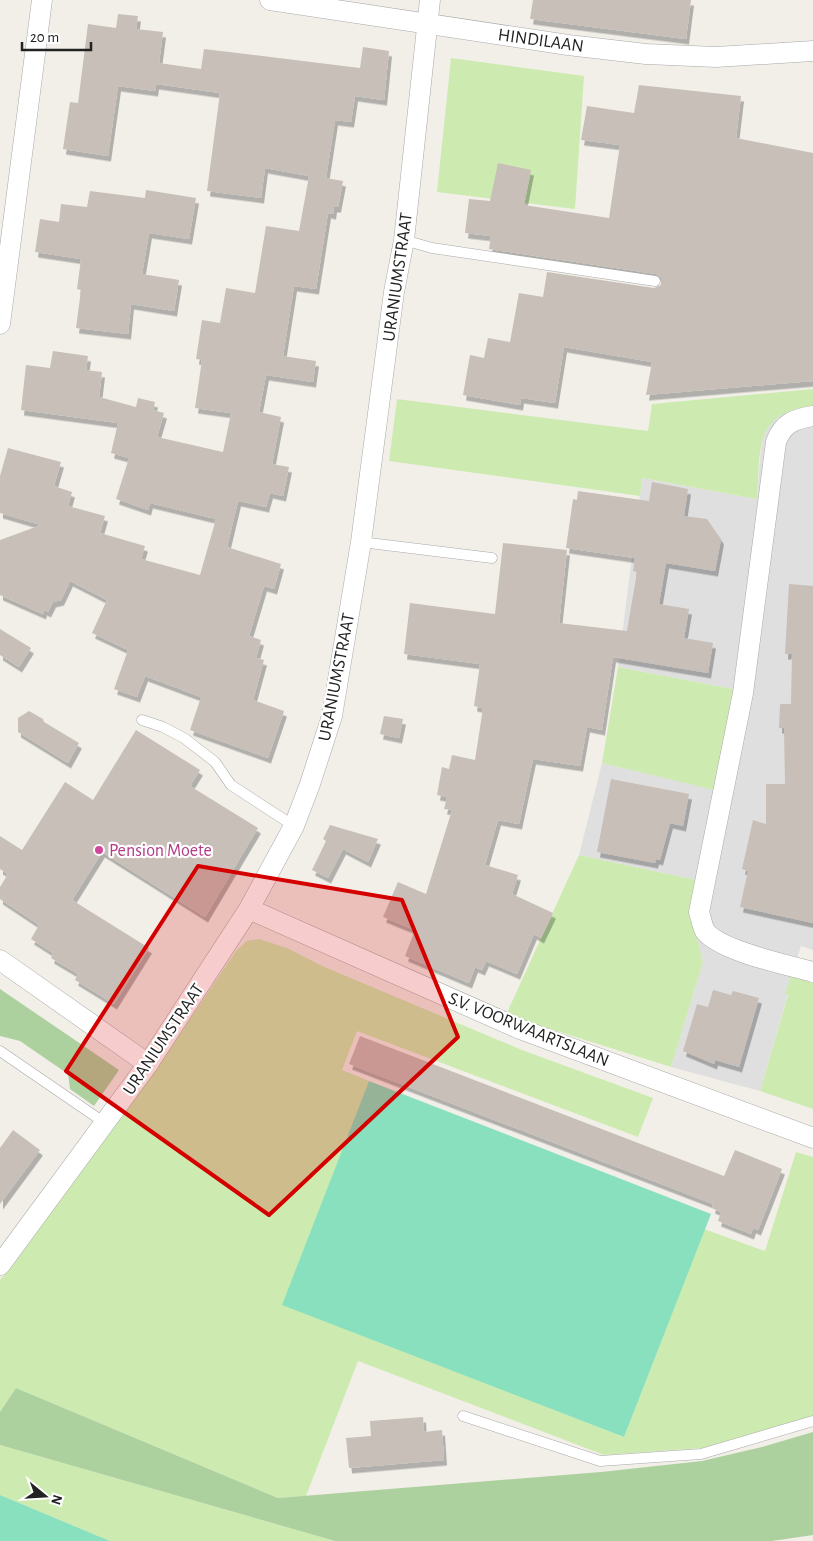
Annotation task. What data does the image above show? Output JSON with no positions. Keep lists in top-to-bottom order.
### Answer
{
  "streets": {
    "street": ["HINDILAAN", "URANIUMSTRAAT", "S.V. VOORWAARTSLAAN"]
  },
  "crossings": [
    ["HINDILAAN", "URANIUMSTRAAT"],
    ["URANIUMSTRAAT", "S.V. VOORWAARTSLAAN"]
  ],
  "places": ["Pension Moete"],
  "scale_bar": "20 m",
  "north": "right"
}
